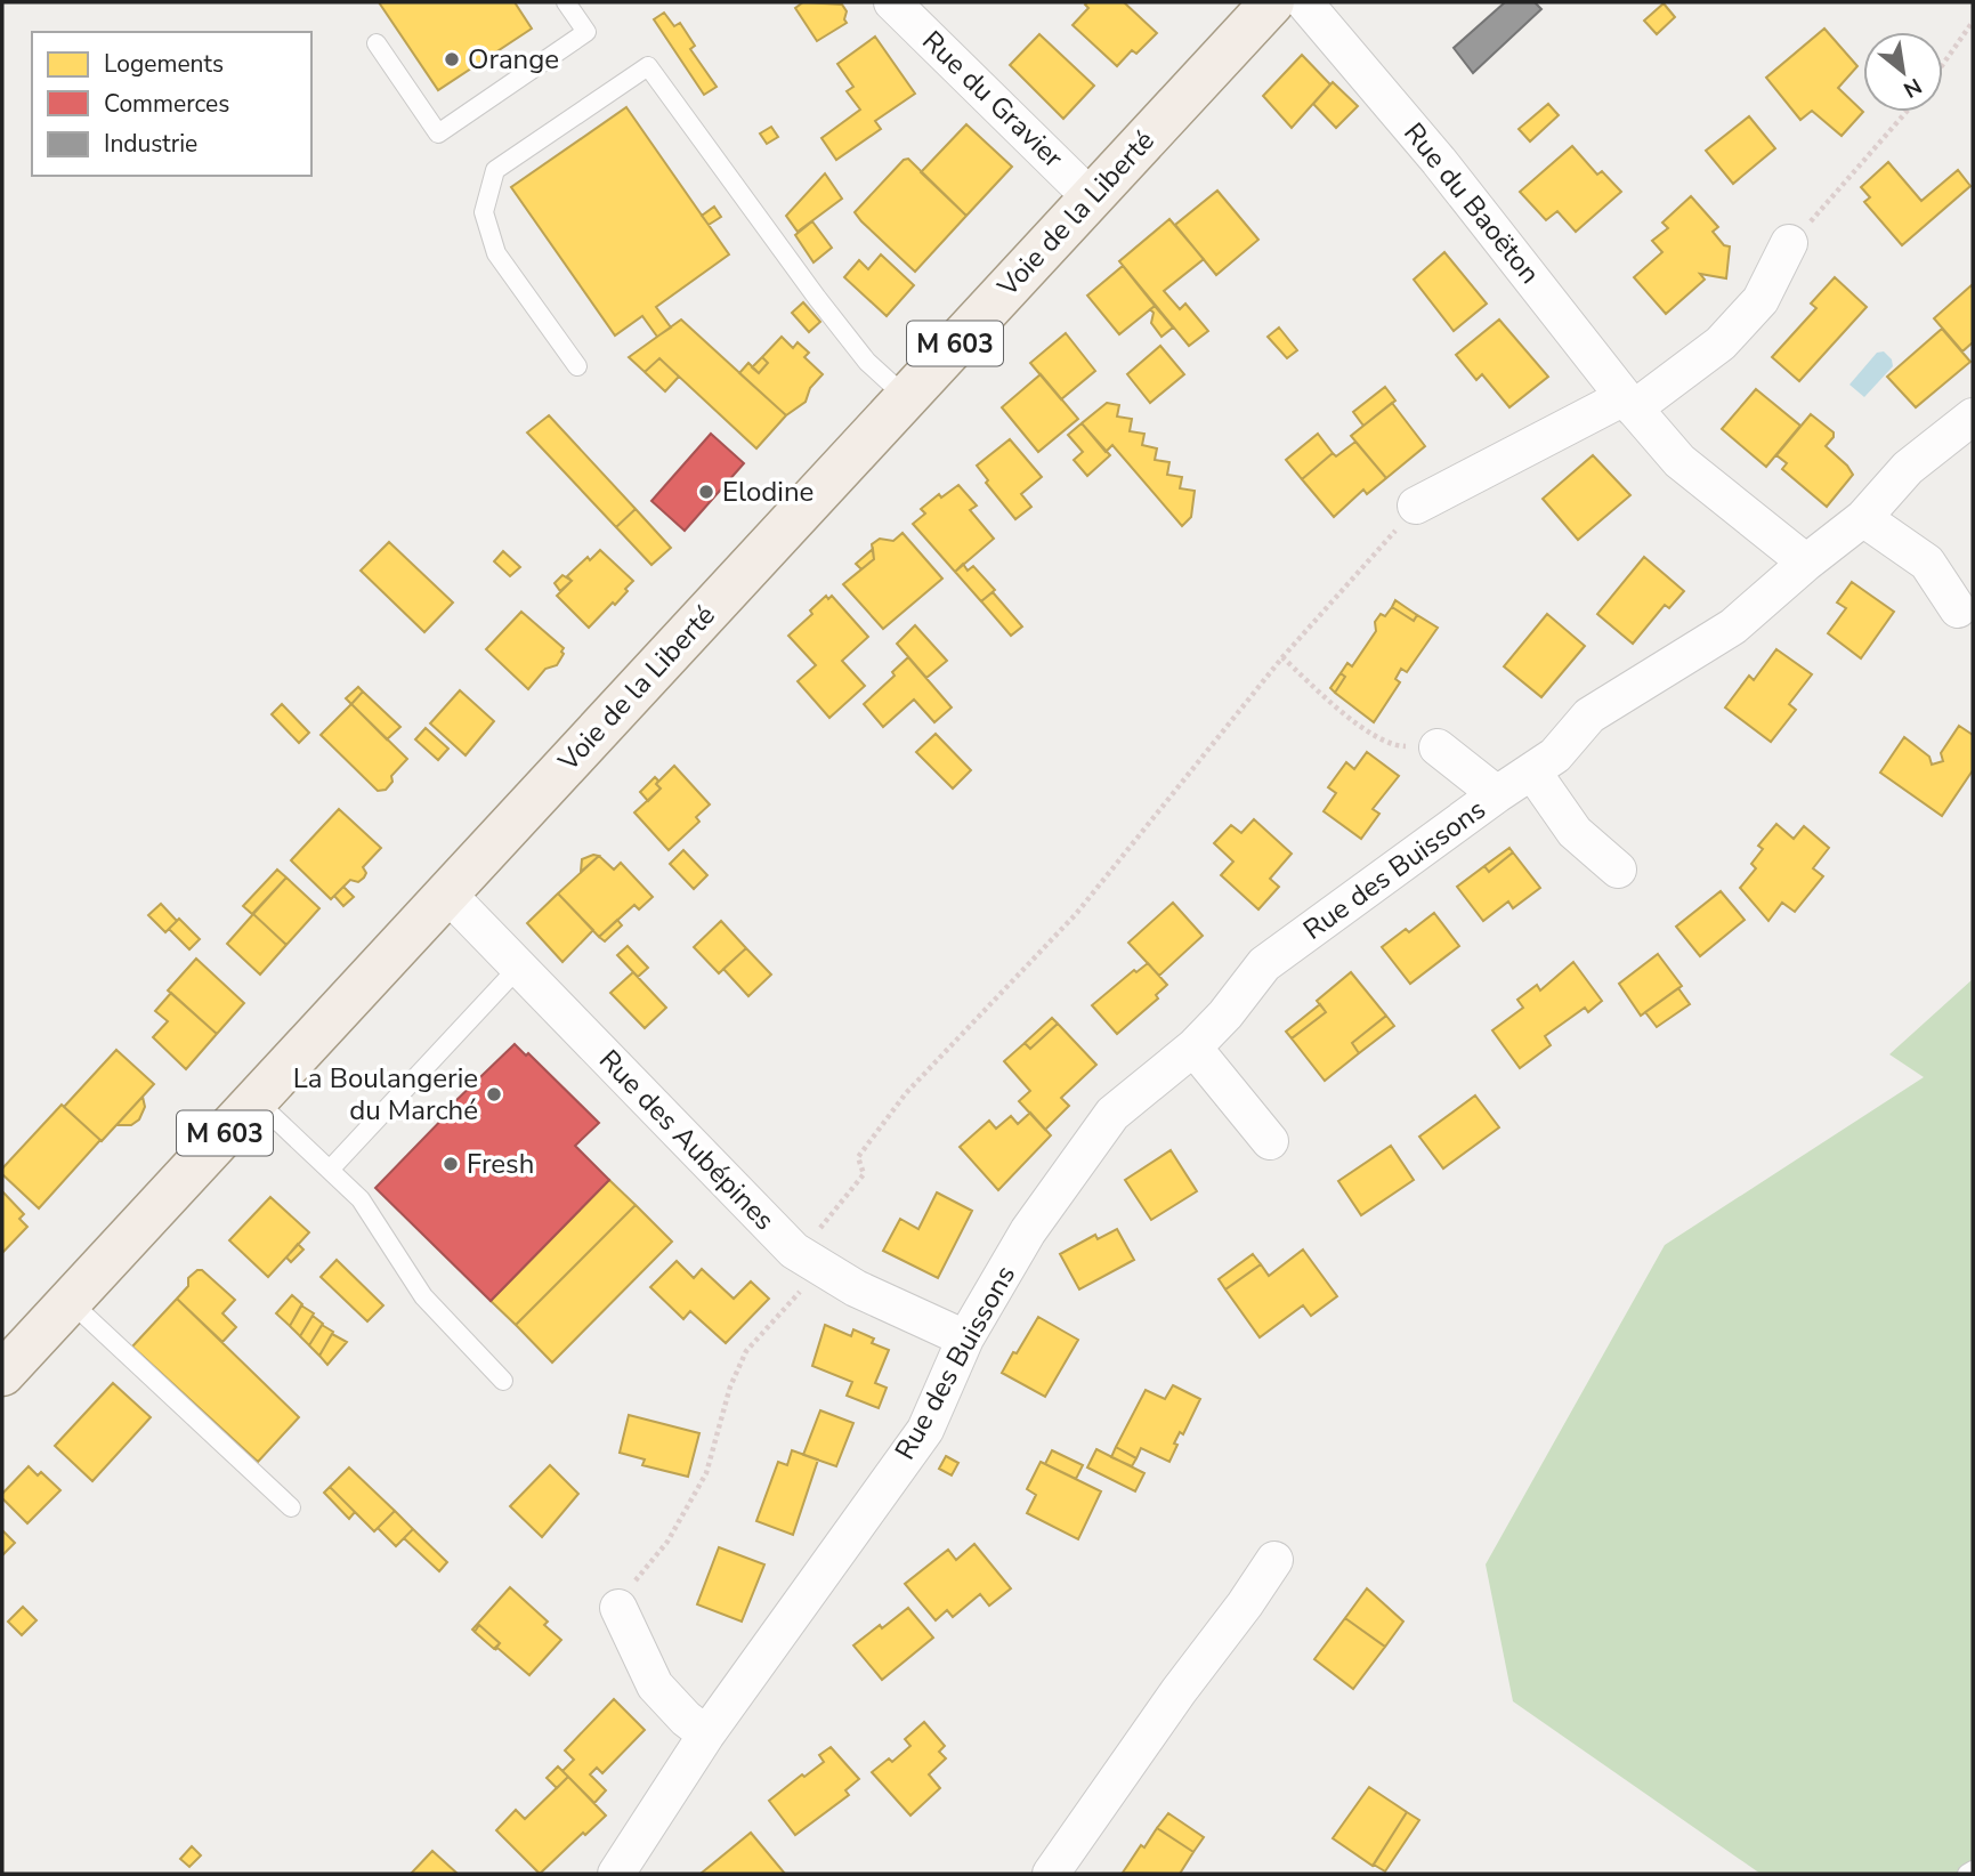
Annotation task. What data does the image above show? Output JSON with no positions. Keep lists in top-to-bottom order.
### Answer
{
  "streets": {
    "main road": ["Voie de la Liberté", "M 603"],
    "street": [
      "Rue du Gravier",
      "Rue du Baoëton",
      "Rue des Buissons",
      "Rue des Aubépines"
    ]
  },
  "crossings": [
    ["Rue du Gravier", "Voie de la Liberté"],
    ["Rue du Baoëton", "Rue des Buissons"],
    ["Voie de la Liberté", "Rue des Aubépines"],
    ["Rue des Buissons", "Rue des Aubépines"]
  ],
  "places": [
    "Orange",
    "Elodine",
    "La Boulangerie du Marché",
    "Fresh"
  ],
  "legend": ["Logements", "Commerces", "Industrie"],
  "north": "bottom right"
}
